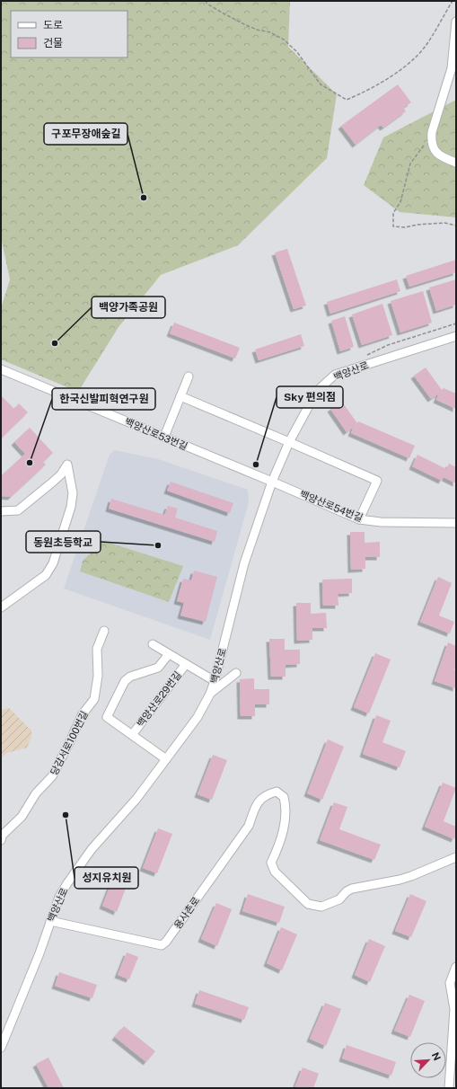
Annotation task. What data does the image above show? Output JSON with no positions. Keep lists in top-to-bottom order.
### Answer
{
  "streets": {
    "street": [
      "백양산로",
      "백양산로53번길",
      "백양산로54번길",
      "백양산로29번길",
      "당감서로100번길",
      "용사촌로"
    ]
  },
  "crossings": [
    ["백양산로", "백양산로53번길"],
    ["백양산로", "백양산로54번길"],
    ["백양산로", "백양산로29번길"],
    ["백양산로", "용사촌로"],
    ["백양산로53번길", "백양산로54번길"]
  ],
  "places": [
    "구포무장애숲길",
    "백양가족공원",
    "한국신발피혁연구원",
    "Sky 편의점",
    "동원초등학교",
    "성지유치원"
  ],
  "legend": ["도로", "건물"],
  "north": "top right"
}
